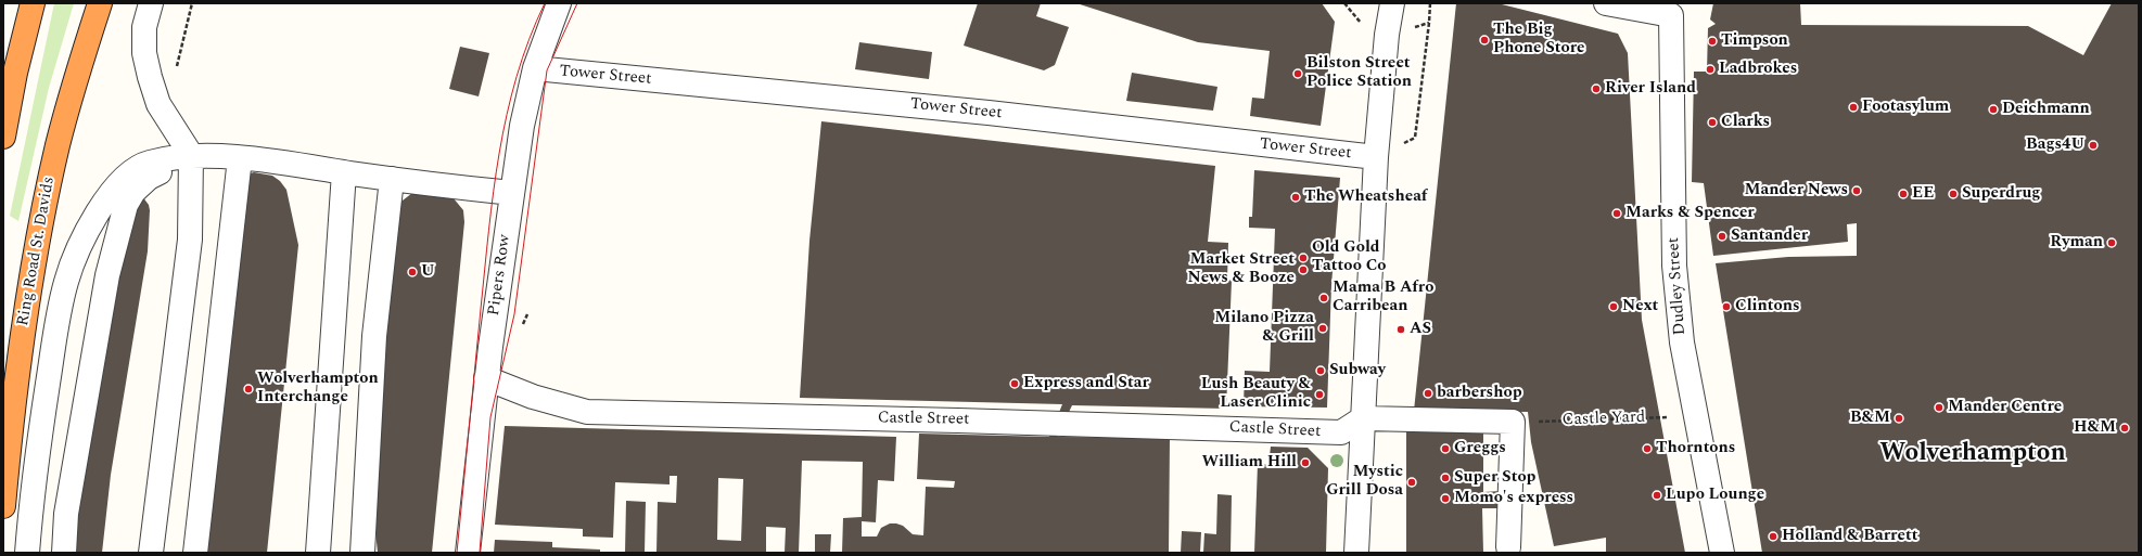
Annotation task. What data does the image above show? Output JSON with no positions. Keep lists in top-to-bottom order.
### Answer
{
  "streets": {
    "highway": ["Ring Road St. Davids"],
    "street": [
      "Tower Street",
      "Pipers Row",
      "Dudley Street",
      "Castle Street"
    ],
    "path": ["Castle Yard"]
  },
  "crossings": [
    ["Tower Street", "Pipers Row"],
    ["Pipers Row", "Castle Street"],
    ["Dudley Street", "Castle Yard"]
  ],
  "districts": ["Wolverhampton"],
  "places": [
    "The Big Phone Store",
    "Timpson",
    "Ladbrokes",
    "Bilston Street Police Station",
    "River Island",
    "Footasylum",
    "Deichmann",
    "Clarks",
    "Bags4U",
    "Mander News",
    "EE",
    "Superdrug",
    "The Wheatsheaf",
    "Marks & Spencer",
    "Santander",
    "Ryman",
    "Old Gold Tattoo Co",
    "Market Street News & Booze",
    "U",
    "Mama B Afro Carribean",
    "Next",
    "Clintons",
    "Milano Pizza & Grill",
    "AS",
    "Subway",
    "Express and Star",
    "Wolverhampton Interchange",
    "barbershop",
    "Lush Beauty & Laser Clinic",
    "Mander Centre",
    "B&M",
    "H&M",
    "Greggs",
    "Thorntons",
    "William Hill",
    "Super Stop",
    "Mystic Grill Dosa",
    "Lupo Lounge",
    "Momo's express",
    "Holland & Barrett"
  ]
}
